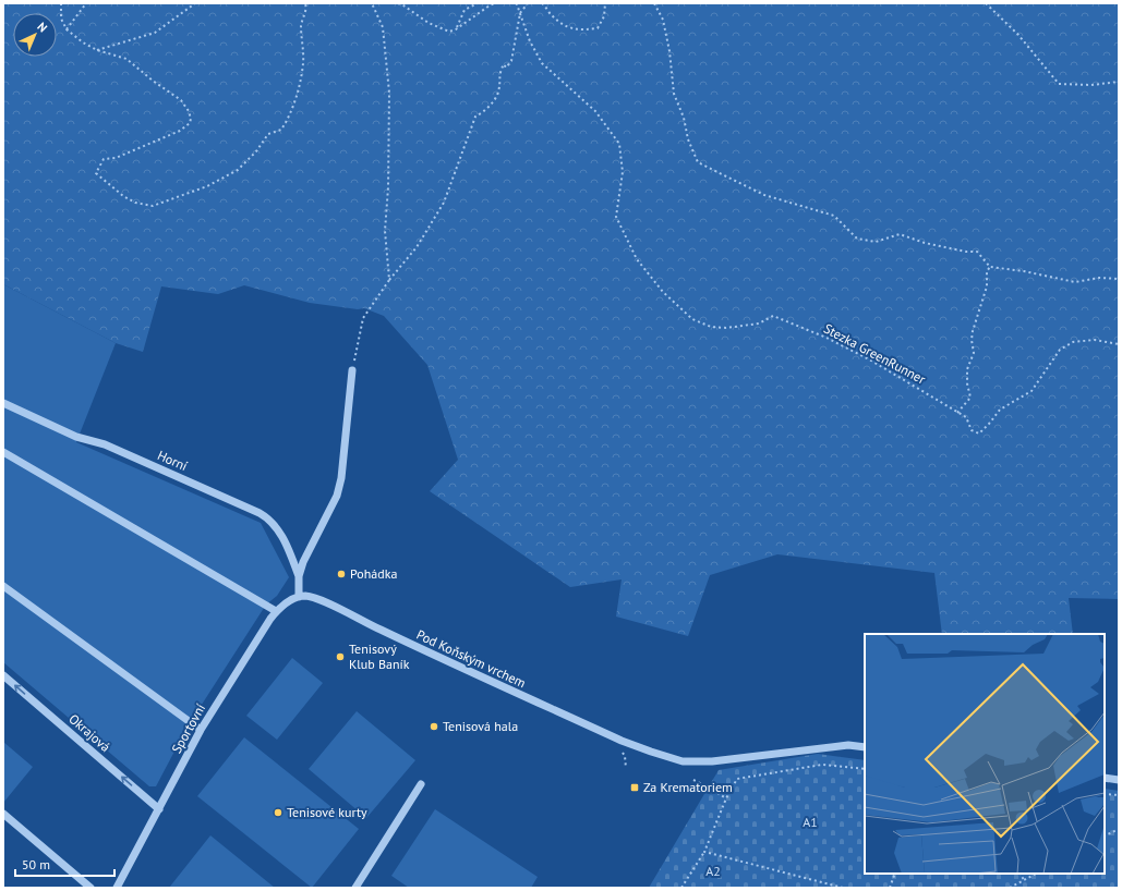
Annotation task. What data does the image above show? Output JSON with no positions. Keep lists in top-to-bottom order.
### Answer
{
  "streets": {
    "street": [
      "Horní",
      "Pod Koňským vrchem",
      "Sportovní",
      "Okrajová"
    ],
    "path": ["Stezka GreenRunner"]
  },
  "crossings": [
    ["Pod Koňským vrchem", "Sportovní"],
    ["Sportovní", "Okrajová"]
  ],
  "one_way": ["Okrajová"],
  "parks": ["A1", "A2"],
  "places": {
    "other": [
      "Pohádka",
      "Tenisový Klub Baník",
      "Tenisová hala",
      "Tenisové kurty"
    ],
    "transit": ["Za Krematoriem"]
  },
  "scale_bar": "50 m",
  "north": "top right"
}
